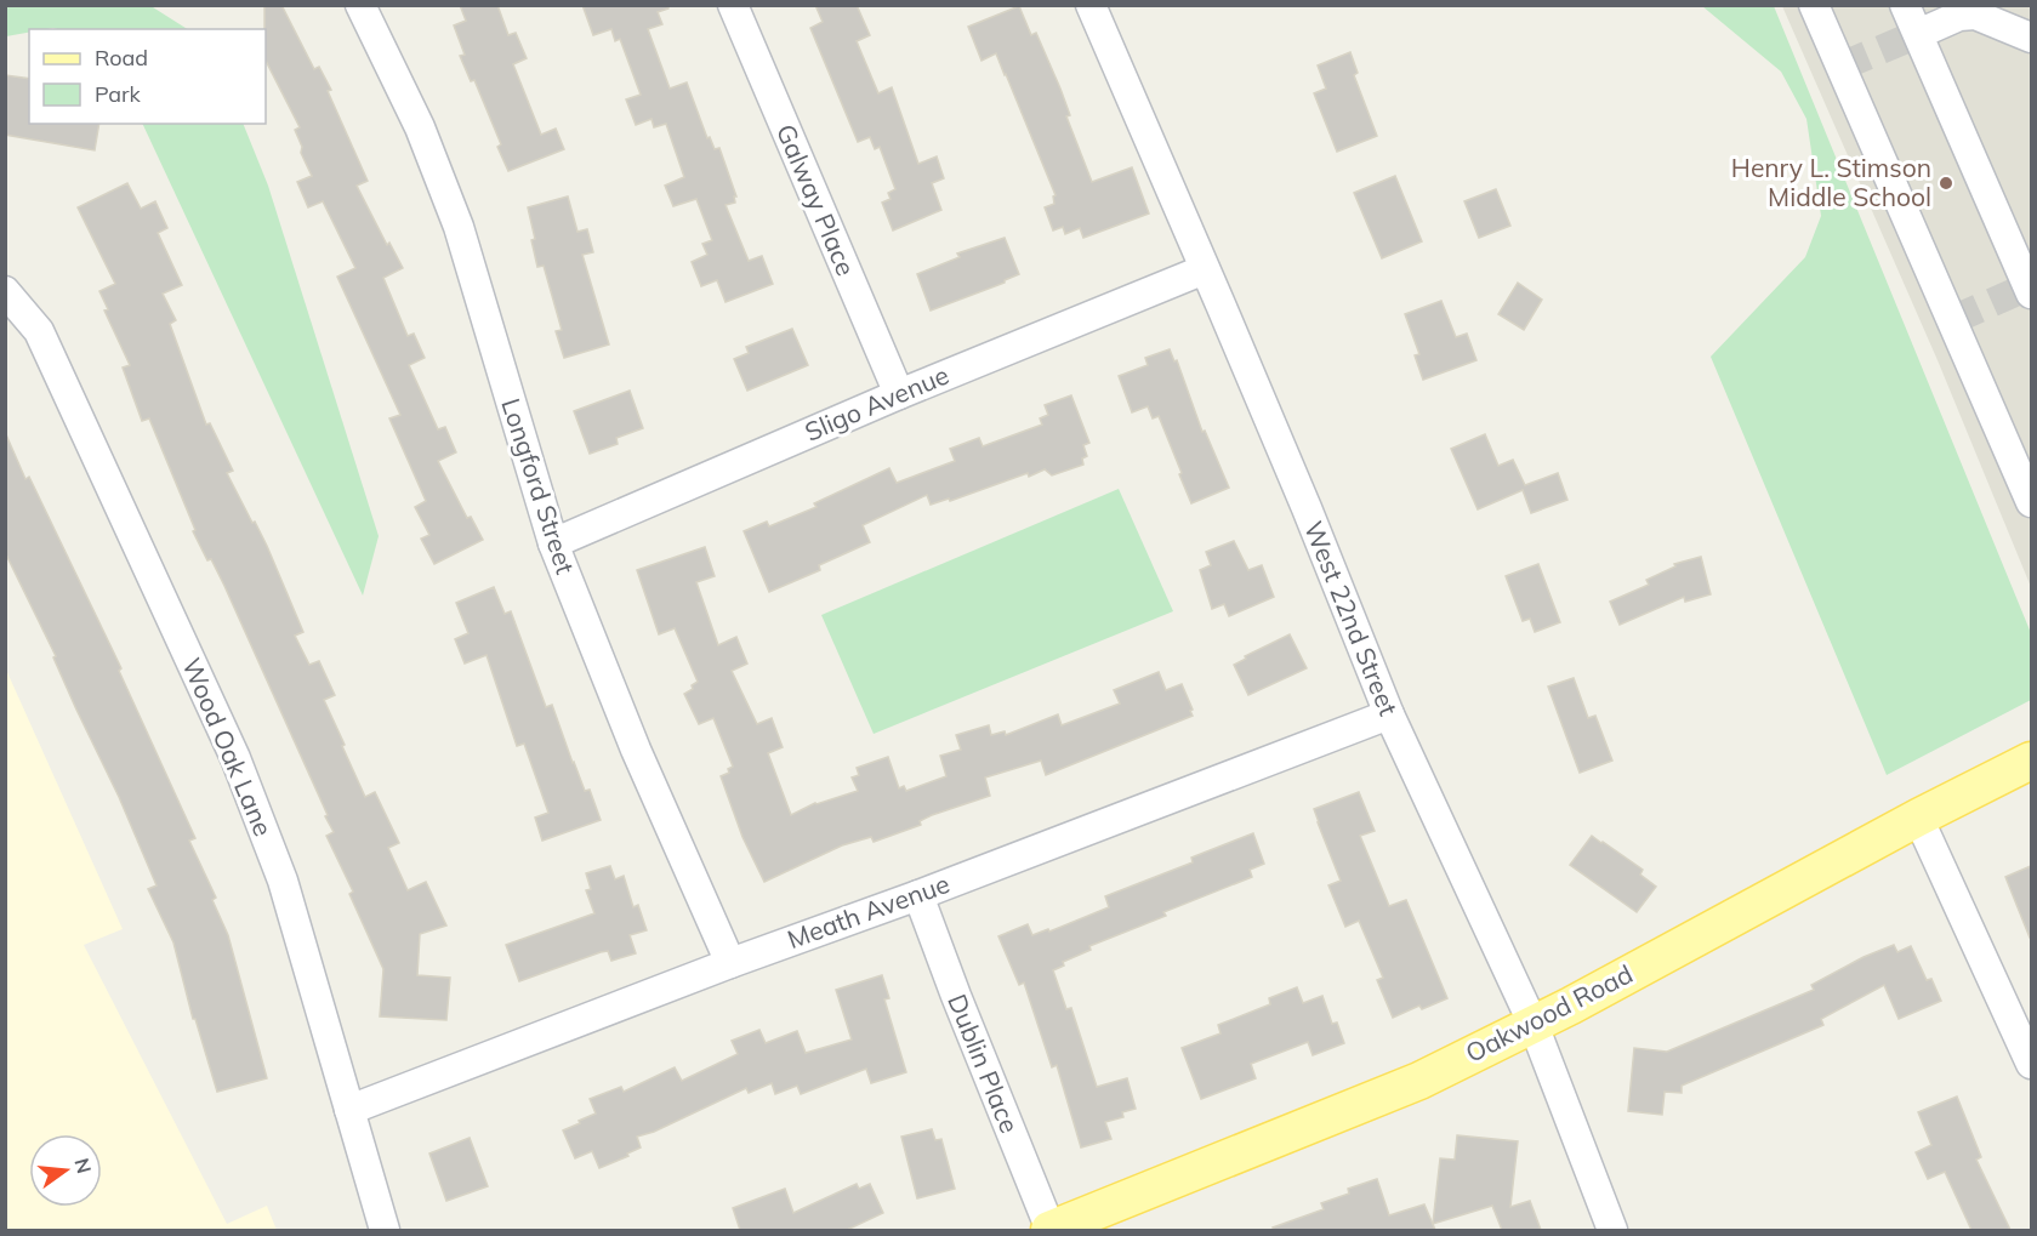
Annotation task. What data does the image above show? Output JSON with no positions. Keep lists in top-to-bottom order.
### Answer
{
  "streets": {
    "main road": ["Oakwood Road"],
    "street": [
      "Galway Place",
      "Sligo Avenue",
      "Longford Street",
      "West 22nd Street",
      "Wood Oak Lane",
      "Meath Avenue",
      "Dublin Place"
    ]
  },
  "crossings": [
    ["Galway Place", "Sligo Avenue"],
    ["Sligo Avenue", "Longford Street"],
    ["Sligo Avenue", "West 22nd Street"],
    ["Longford Street", "Meath Avenue"],
    ["West 22nd Street", "Meath Avenue"],
    ["West 22nd Street", "Oakwood Road"],
    ["Wood Oak Lane", "Meath Avenue"],
    ["Meath Avenue", "Dublin Place"],
    ["Oakwood Road", "Dublin Place"]
  ],
  "places": ["Henry L. Stimson Middle School"],
  "legend": ["Road", "Park"],
  "north": "right"
}
